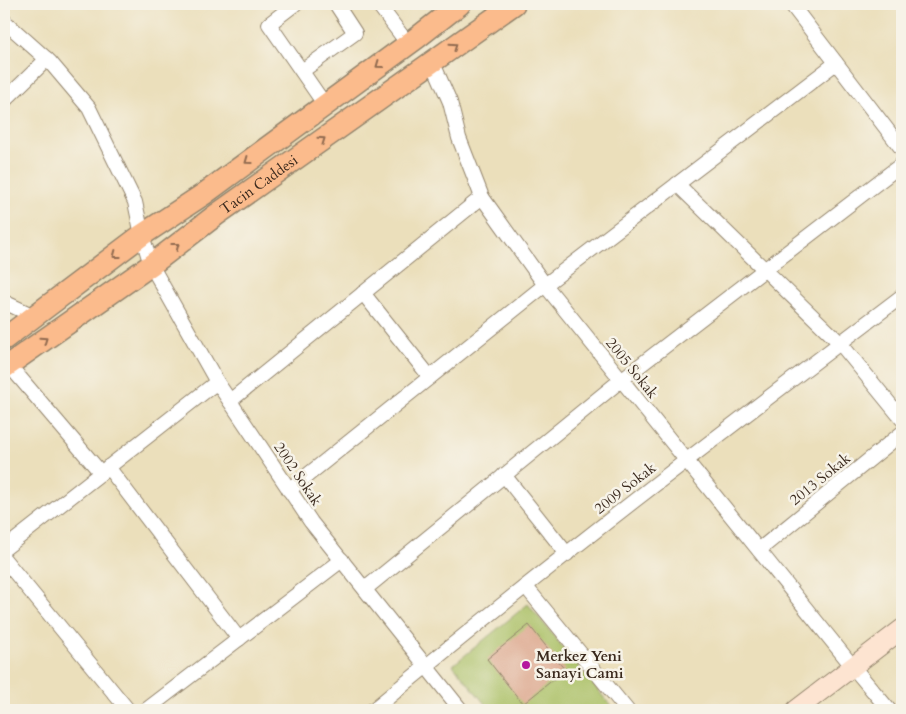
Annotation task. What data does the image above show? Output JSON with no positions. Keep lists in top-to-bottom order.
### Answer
{
  "streets": {
    "main road": ["Tacin Caddesi"],
    "street": [
      "2005 Sokak",
      "2002 Sokak",
      "2013 Sokak",
      "2009 Sokak"
    ]
  },
  "crossings": [
    ["Tacin Caddesi", "2005 Sokak"],
    ["Tacin Caddesi", "2002 Sokak"],
    ["2005 Sokak", "2013 Sokak"],
    ["2005 Sokak", "2009 Sokak"],
    ["2002 Sokak", "2009 Sokak"]
  ],
  "places": ["Merkez Yeni Sanayi Cami"]
}
